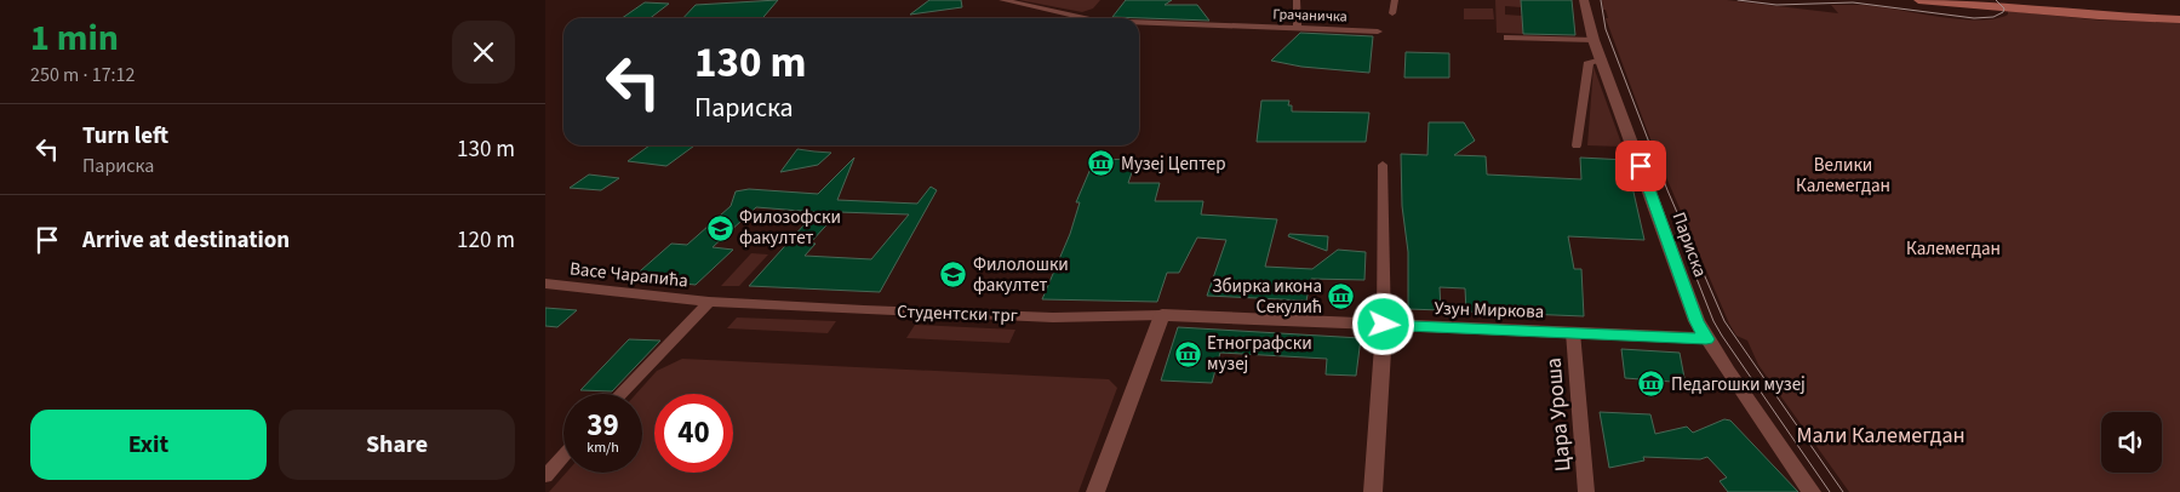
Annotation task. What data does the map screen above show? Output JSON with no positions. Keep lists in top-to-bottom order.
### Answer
{
  "streets": {
    "street": [
      "Грачаничка",
      "Париска",
      "Васе Чарапића",
      "Узун Миркова",
      "Студентски трг",
      "Цара Уроша"
    ]
  },
  "crossings": [
    ["Париска", "Узун Миркова"],
    ["Васе Чарапића", "Студентски трг"],
    ["Узун Миркова", "Студентски трг"],
    ["Узун Миркова", "Цара Уроша"]
  ],
  "parks": ["Велики Калемегдан", "Калемегдан", "Мали Калемегдан"],
  "places": {
    "museum": [
      "Музеј Цептер",
      "Збирка икона Секулић",
      "Етнографски музеј",
      "Педагошки музеј"
    ],
    "school or university": ["Филозофски факултет", "Филолошки факултет"]
  },
  "page": {
    "heading": ["1 min", "250 m · 17:12"],
    "turn": ["130 m", "Париска"],
    "list": [
      {
        "name": "Turn left",
        "note": "Париска",
        "value": "130 m"
      },
      {
        "name": "Arrive at destination",
        "value": "120 m"
      }
    ],
    "speed": "39 km/h",
    "limit": "40",
    "buttons": ["Exit", "Share"]
  }
}
